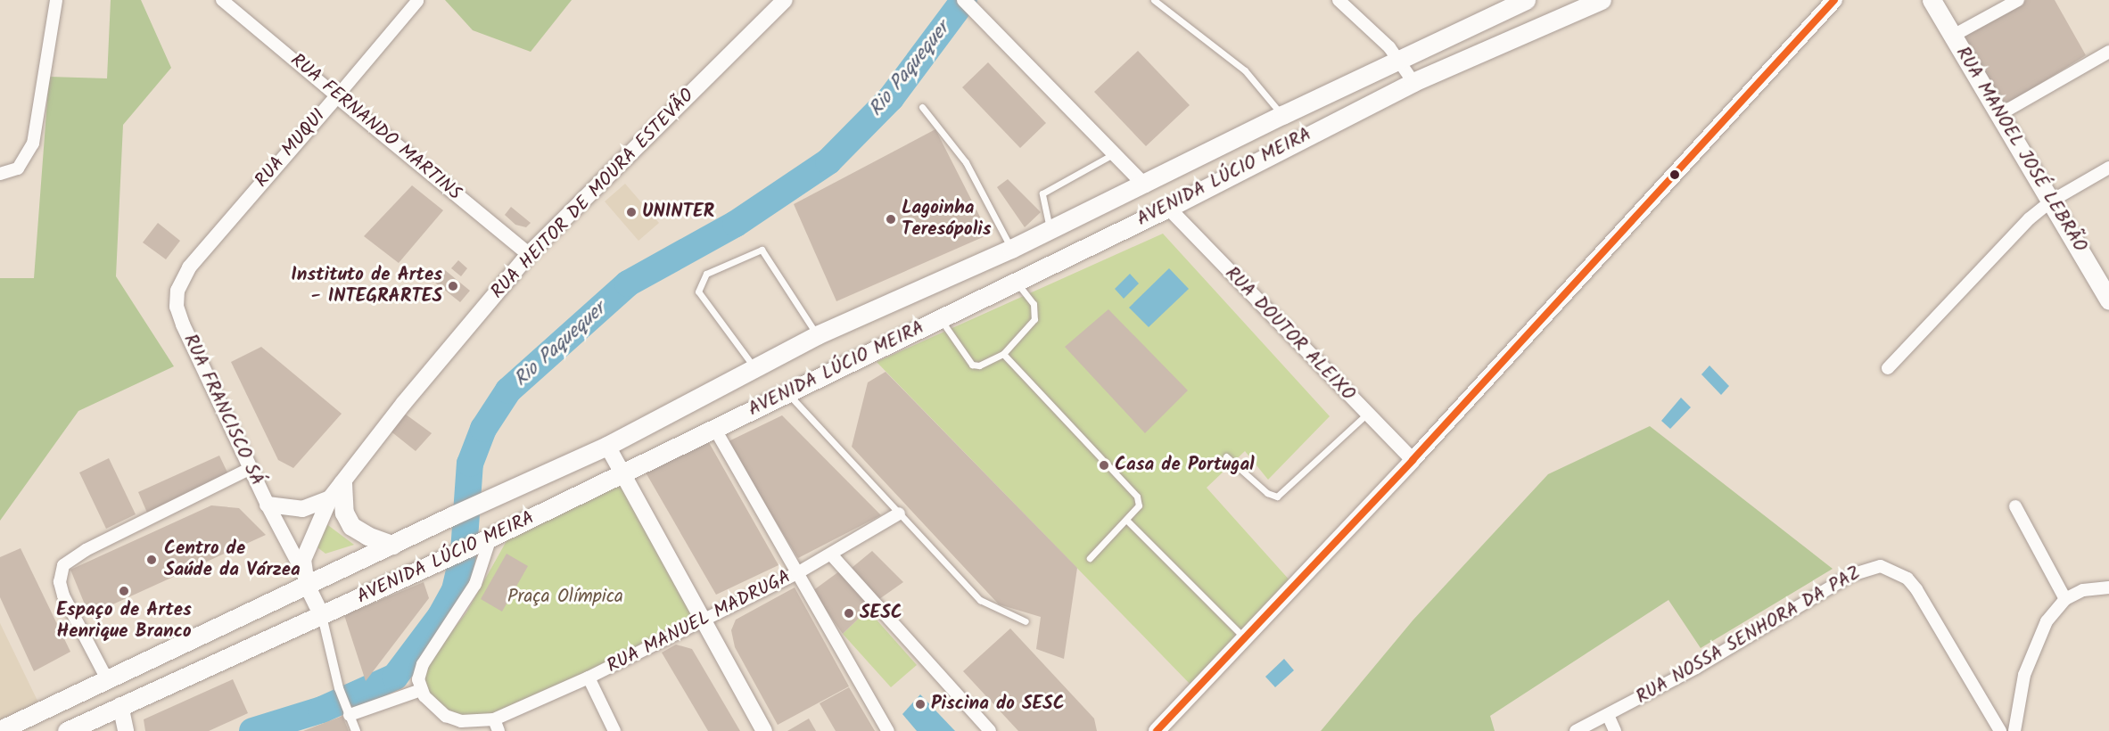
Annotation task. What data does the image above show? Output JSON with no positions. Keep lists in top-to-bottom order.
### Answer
{
  "streets": {
    "main road": [
      "RUA MANOEL JOSÉ LEBRÃO",
      "AVENIDA LÚCIO MEIRA",
      "RUA HEITOR DE MOURA ESTEVÃO",
      "RUA FRANCISCO SÁ"
    ],
    "street": [
      "RUA FERNANDO MARTINS",
      "RUA MUQUI",
      "RUA DOUTOR ALEIXO",
      "RUA MANUEL MADRUGA",
      "RUA NOSSA SENHORA DA PAZ"
    ]
  },
  "crossings": [
    ["RUA FERNANDO MARTINS", "RUA MUQUI"],
    ["RUA FERNANDO MARTINS", "RUA HEITOR DE MOURA ESTEVÃO"],
    ["RUA MUQUI", "RUA FRANCISCO SÁ"],
    ["AVENIDA LÚCIO MEIRA", "RUA HEITOR DE MOURA ESTEVÃO"],
    ["AVENIDA LÚCIO MEIRA", "RUA DOUTOR ALEIXO"],
    ["AVENIDA LÚCIO MEIRA", "RUA FRANCISCO SÁ"],
    ["RUA HEITOR DE MOURA ESTEVÃO", "RUA FRANCISCO SÁ"]
  ],
  "water": ["Rio Paquequer"],
  "parks": ["Praça Olímpica"],
  "places": [
    "UNINTER",
    "Lagoinha Teresópolis",
    "Instituto de Artes - INTEGRARTES",
    "Casa de Portugal",
    "Centro de Saúde da Várzea",
    "Espaço de Artes Henrique Branco",
    "SESC",
    "Piscina do SESC"
  ]
}
